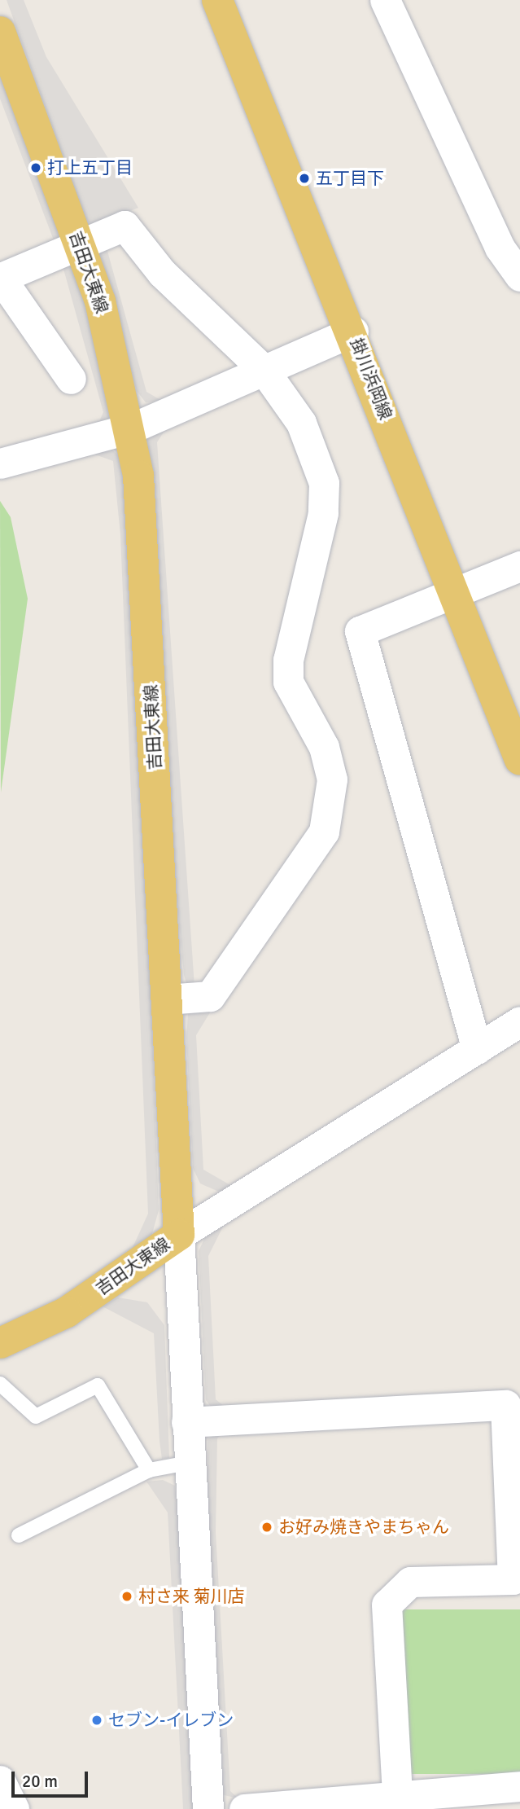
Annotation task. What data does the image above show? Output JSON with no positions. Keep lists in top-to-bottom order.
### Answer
{
  "streets": {
    "main road": ["吉田大東線", "掛川浜岡線"]
  },
  "places": [
    "打上五丁目",
    "五丁目下",
    "お好み焼きやまちゃん",
    "村さ来 菊川店",
    "セブン-イレブン"
  ],
  "scale_bar": "20 m"
}
